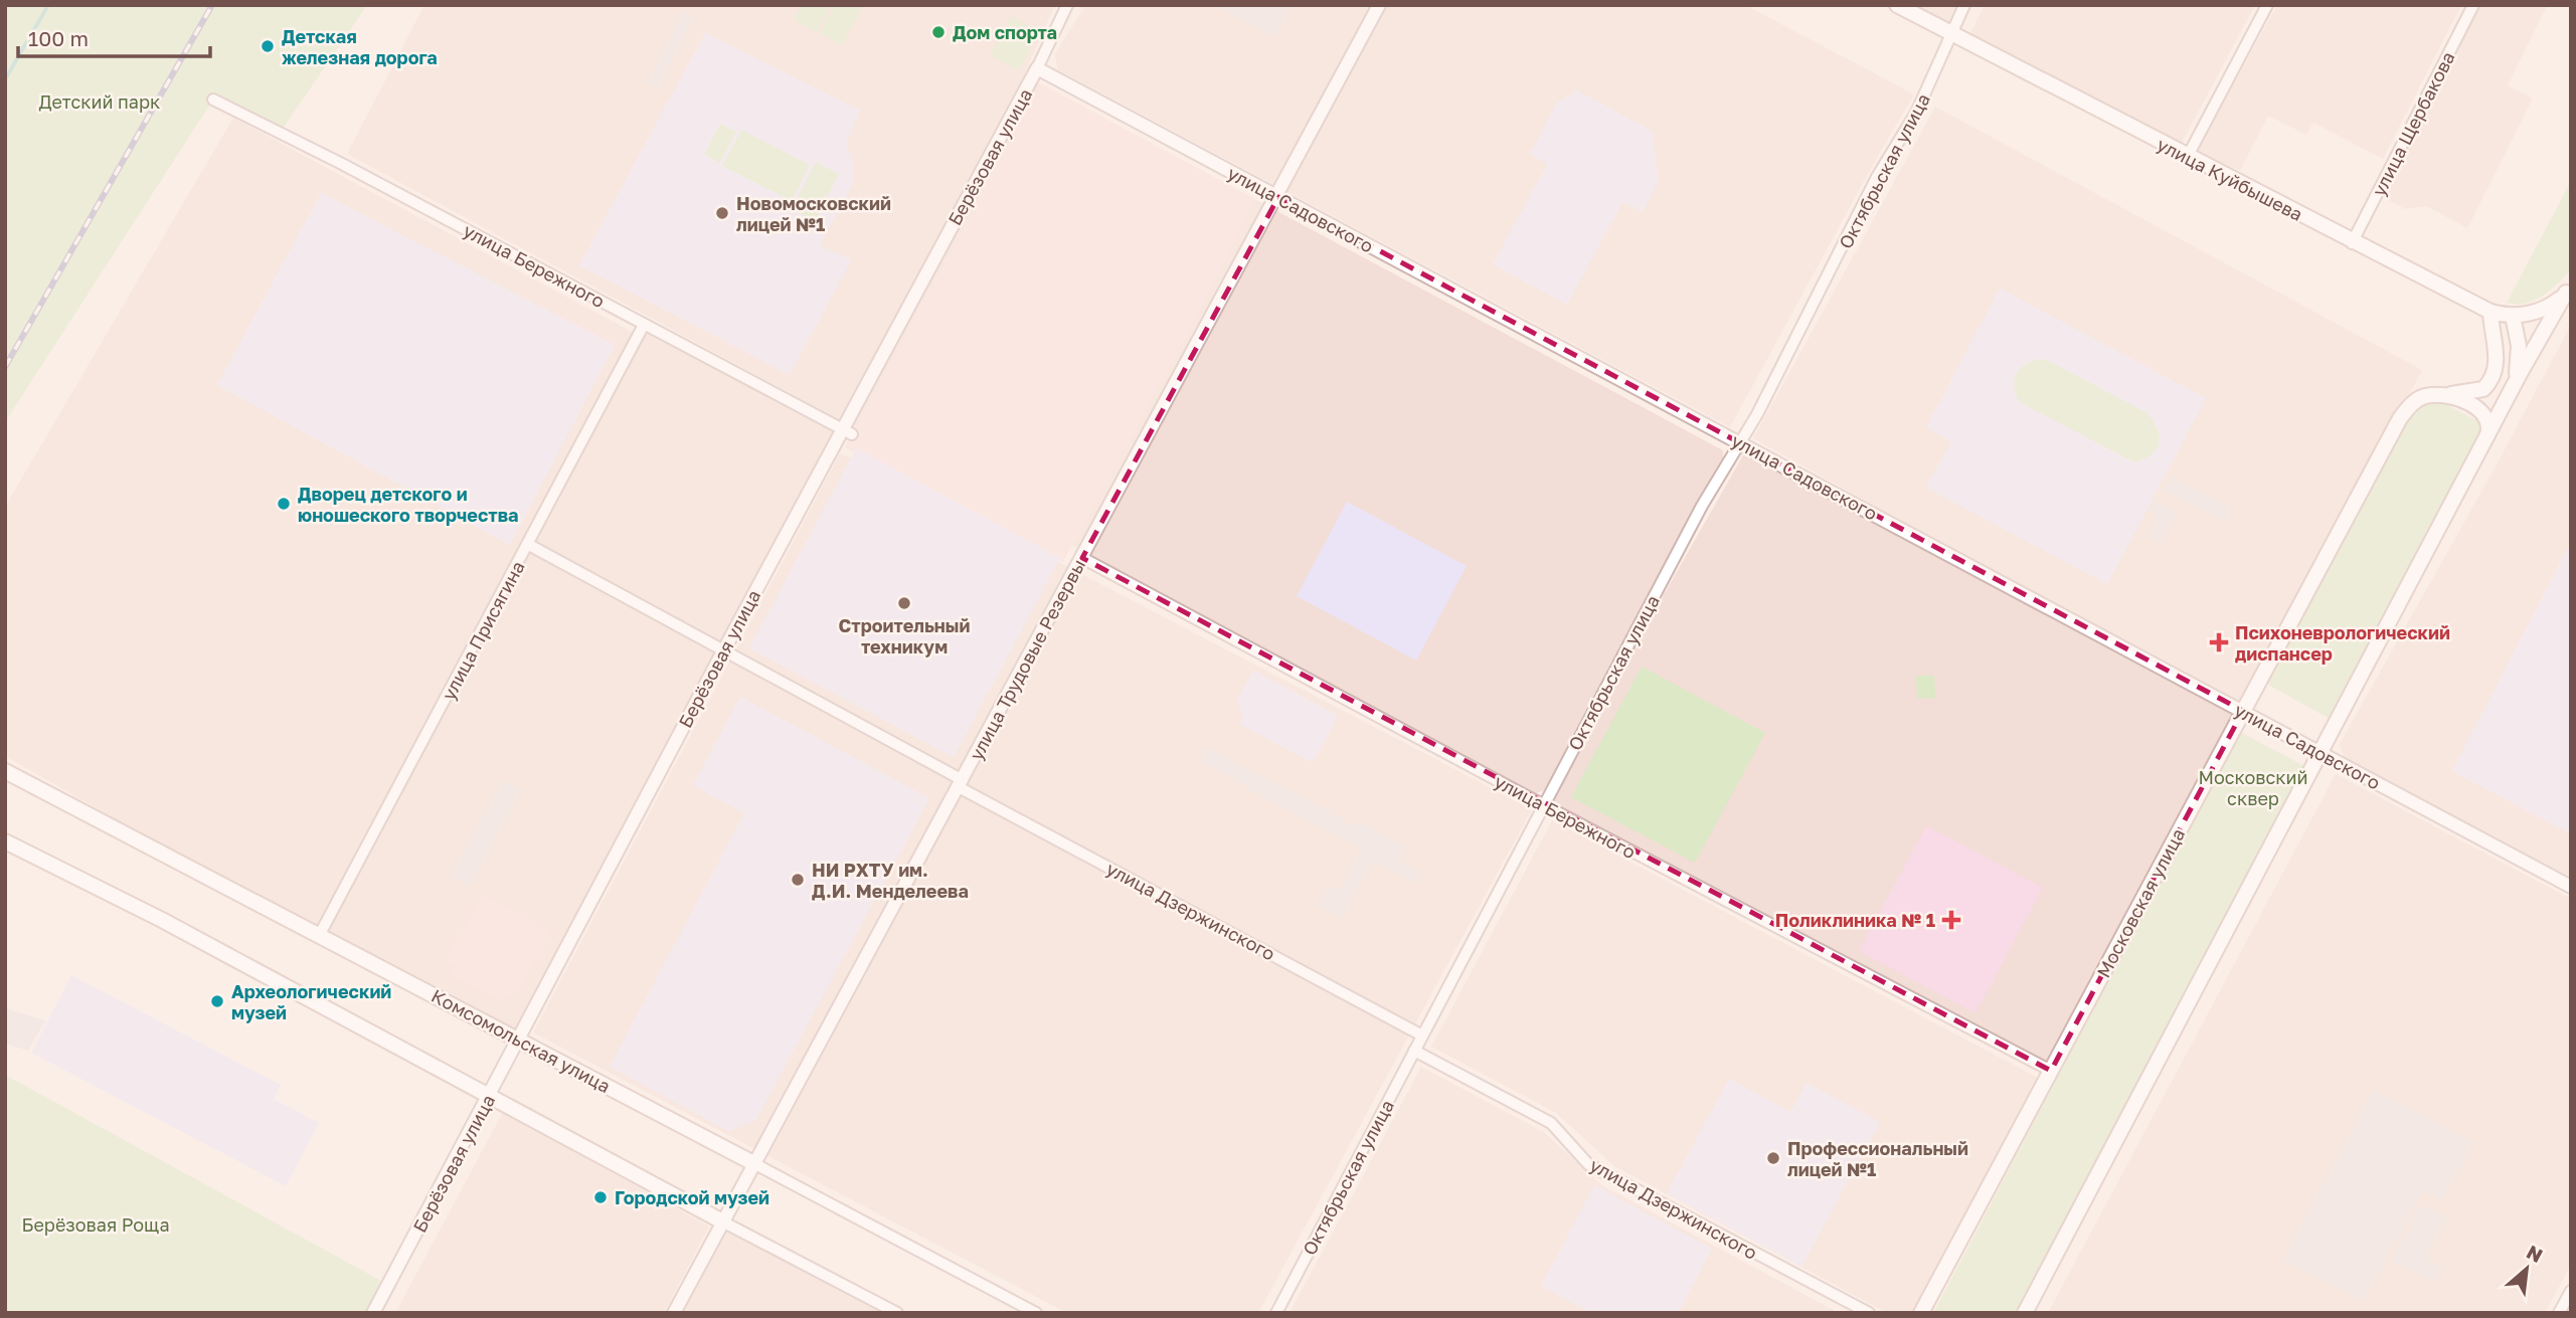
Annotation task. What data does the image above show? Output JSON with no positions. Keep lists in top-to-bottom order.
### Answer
{
  "streets": {
    "main road": ["улица Куйбышева", "Московская улица", "Комсомольская улица"],
    "street": [
      "улица Щербакова",
      "Берёзовая улица",
      "Октябрьская улица",
      "улица Садовского",
      "улица Бережного",
      "улица Присягина",
      "улица Трудовые Резервы",
      "улица Дзержинского"
    ]
  },
  "crossings": [
    ["улица Щербакова", "улица Куйбышева"],
    ["Берёзовая улица", "улица Садовского"],
    ["Берёзовая улица", "улица Бережного"],
    ["Берёзовая улица", "улица Дзержинского"],
    ["Берёзовая улица", "Комсомольская улица"],
    ["Октябрьская улица", "улица Куйбышева"],
    ["Октябрьская улица", "улица Садовского"],
    ["Октябрьская улица", "улица Бережного"],
    ["Октябрьская улица", "улица Дзержинского"],
    ["улица Садовского", "улица Трудовые Резервы"],
    ["улица Садовского", "Московская улица"],
    ["улица Бережного", "улица Присягина"],
    ["улица Бережного", "улица Трудовые Резервы"],
    ["улица Бережного", "Московская улица"],
    ["улица Присягина", "улица Дзержинского"],
    ["улица Присягина", "Комсомольская улица"],
    ["улица Трудовые Резервы", "улица Дзержинского"],
    ["улица Трудовые Резервы", "Комсомольская улица"]
  ],
  "parks": ["Детский парк", "Московский сквер", "Берёзовая Роща"],
  "places": {
    "other": [
      "Дом спорта",
      "Детская железная дорога",
      "Новомосковский лицей №1",
      "Дворец детского и юношеского творчества",
      "Строительный техникум",
      "НИ РХТУ им. Д.И. Менделеева",
      "Археологический музей",
      "Профессиональный лицей №1",
      "Городской музей"
    ],
    "health": ["Психоневрологический диспансер", "Поликлиника № 1"]
  },
  "scale_bar": "100 m",
  "north": "top right"
}
